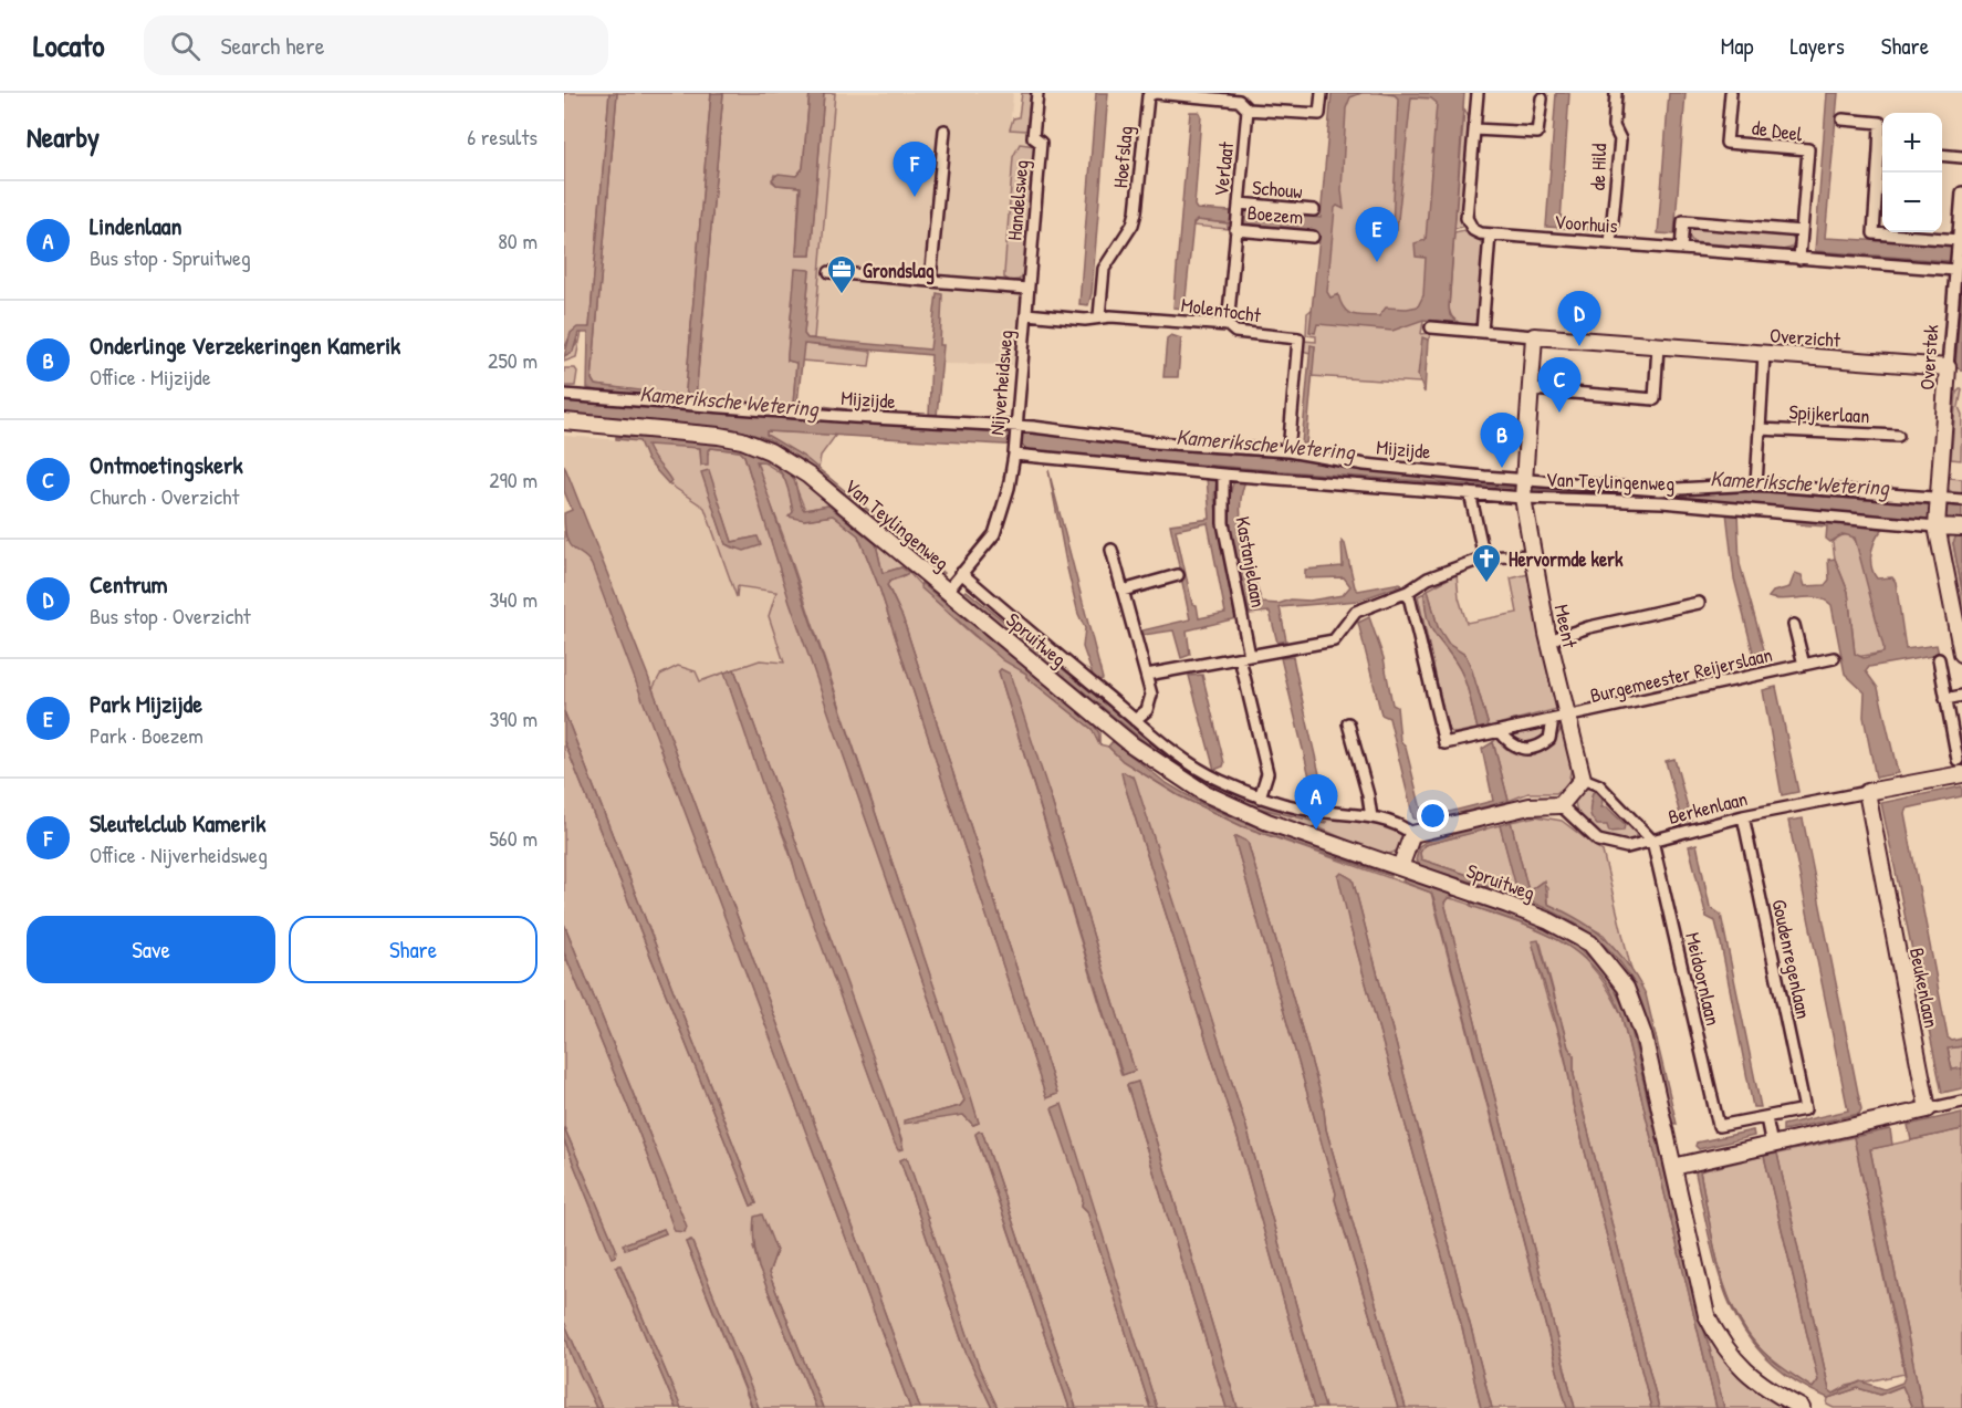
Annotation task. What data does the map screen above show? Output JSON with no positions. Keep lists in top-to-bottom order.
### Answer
{
  "streets": {
    "street": [
      "de Deel",
      "Hoefslag",
      "de Hild",
      "Verlaat",
      "Schouw",
      "Handelsweg",
      "Boezem",
      "Voorhuis",
      "Molentocht",
      "Overzicht",
      "Overstek",
      "Nijverheidsweg",
      "Mijzijde",
      "Spijkerlaan",
      "Van Teylingenweg",
      "Kastanjelaan",
      "Meent",
      "Spruitweg",
      "Burgemeester Reijerslaan",
      "Berkenlaan",
      "Goudenregenlaan",
      "Meidoornlaan",
      "Beukenlaan"
    ]
  },
  "crossings": [
    ["de Deel", "Voorhuis"],
    ["Hoefslag", "Verlaat"],
    ["Hoefslag", "Molentocht"],
    ["de Hild", "Voorhuis"],
    ["Verlaat", "Schouw"],
    ["Verlaat", "Boezem"],
    ["Verlaat", "Molentocht"],
    ["Handelsweg", "Molentocht"],
    ["Handelsweg", "Nijverheidsweg"],
    ["Voorhuis", "Overstek"],
    ["Molentocht", "Nijverheidsweg"],
    ["Molentocht", "Mijzijde"],
    ["Overzicht", "Overstek"],
    ["Overzicht", "Spijkerlaan"],
    ["Overzicht", "Meent"],
    ["Overstek", "Mijzijde"],
    ["Overstek", "Van Teylingenweg"],
    ["Nijverheidsweg", "Mijzijde"],
    ["Nijverheidsweg", "Van Teylingenweg"],
    ["Mijzijde", "Spijkerlaan"],
    ["Mijzijde", "Van Teylingenweg"],
    ["Mijzijde", "Meent"],
    ["Van Teylingenweg", "Kastanjelaan"],
    ["Van Teylingenweg", "Meent"],
    ["Van Teylingenweg", "Spruitweg"],
    ["Meent", "Burgemeester Reijerslaan"],
    ["Meent", "Berkenlaan"],
    ["Berkenlaan", "Goudenregenlaan"],
    ["Berkenlaan", "Meidoornlaan"],
    ["Berkenlaan", "Beukenlaan"],
    ["Goudenregenlaan", "Meidoornlaan"]
  ],
  "water": ["Kameriksche Wetering"],
  "places": {
    "office": ["Grondslag"],
    "church": ["Hervormde kerk"]
  },
  "page": {
    "header": "Locato",
    "search": "Search here",
    "nav": ["Map", "Layers", "Share"],
    "heading": ["Nearby", "6 results"],
    "map_buttons": ["+", "−"],
    "pins": [
      "F",
      "E",
      "D",
      "C",
      "B",
      "A"
    ],
    "list": [
      {
        "mark": "A",
        "name": "Lindenlaan",
        "note": "Bus stop · Spruitweg",
        "value": "80 m"
      },
      {
        "mark": "B",
        "name": "Onderlinge Verzekeringen Kamerik",
        "note": "Office · Mijzijde",
        "value": "250 m"
      },
      {
        "mark": "C",
        "name": "Ontmoetingskerk",
        "note": "Church · Overzicht",
        "value": "290 m"
      },
      {
        "mark": "D",
        "name": "Centrum",
        "note": "Bus stop · Overzicht",
        "value": "340 m"
      },
      {
        "mark": "E",
        "name": "Park Mijzijde",
        "note": "Park · Boezem",
        "value": "390 m"
      },
      {
        "mark": "F",
        "name": "Sleutelclub Kamerik",
        "note": "Office · Nijverheidsweg",
        "value": "560 m"
      }
    ],
    "buttons": ["Save", "Share"]
  }
}
